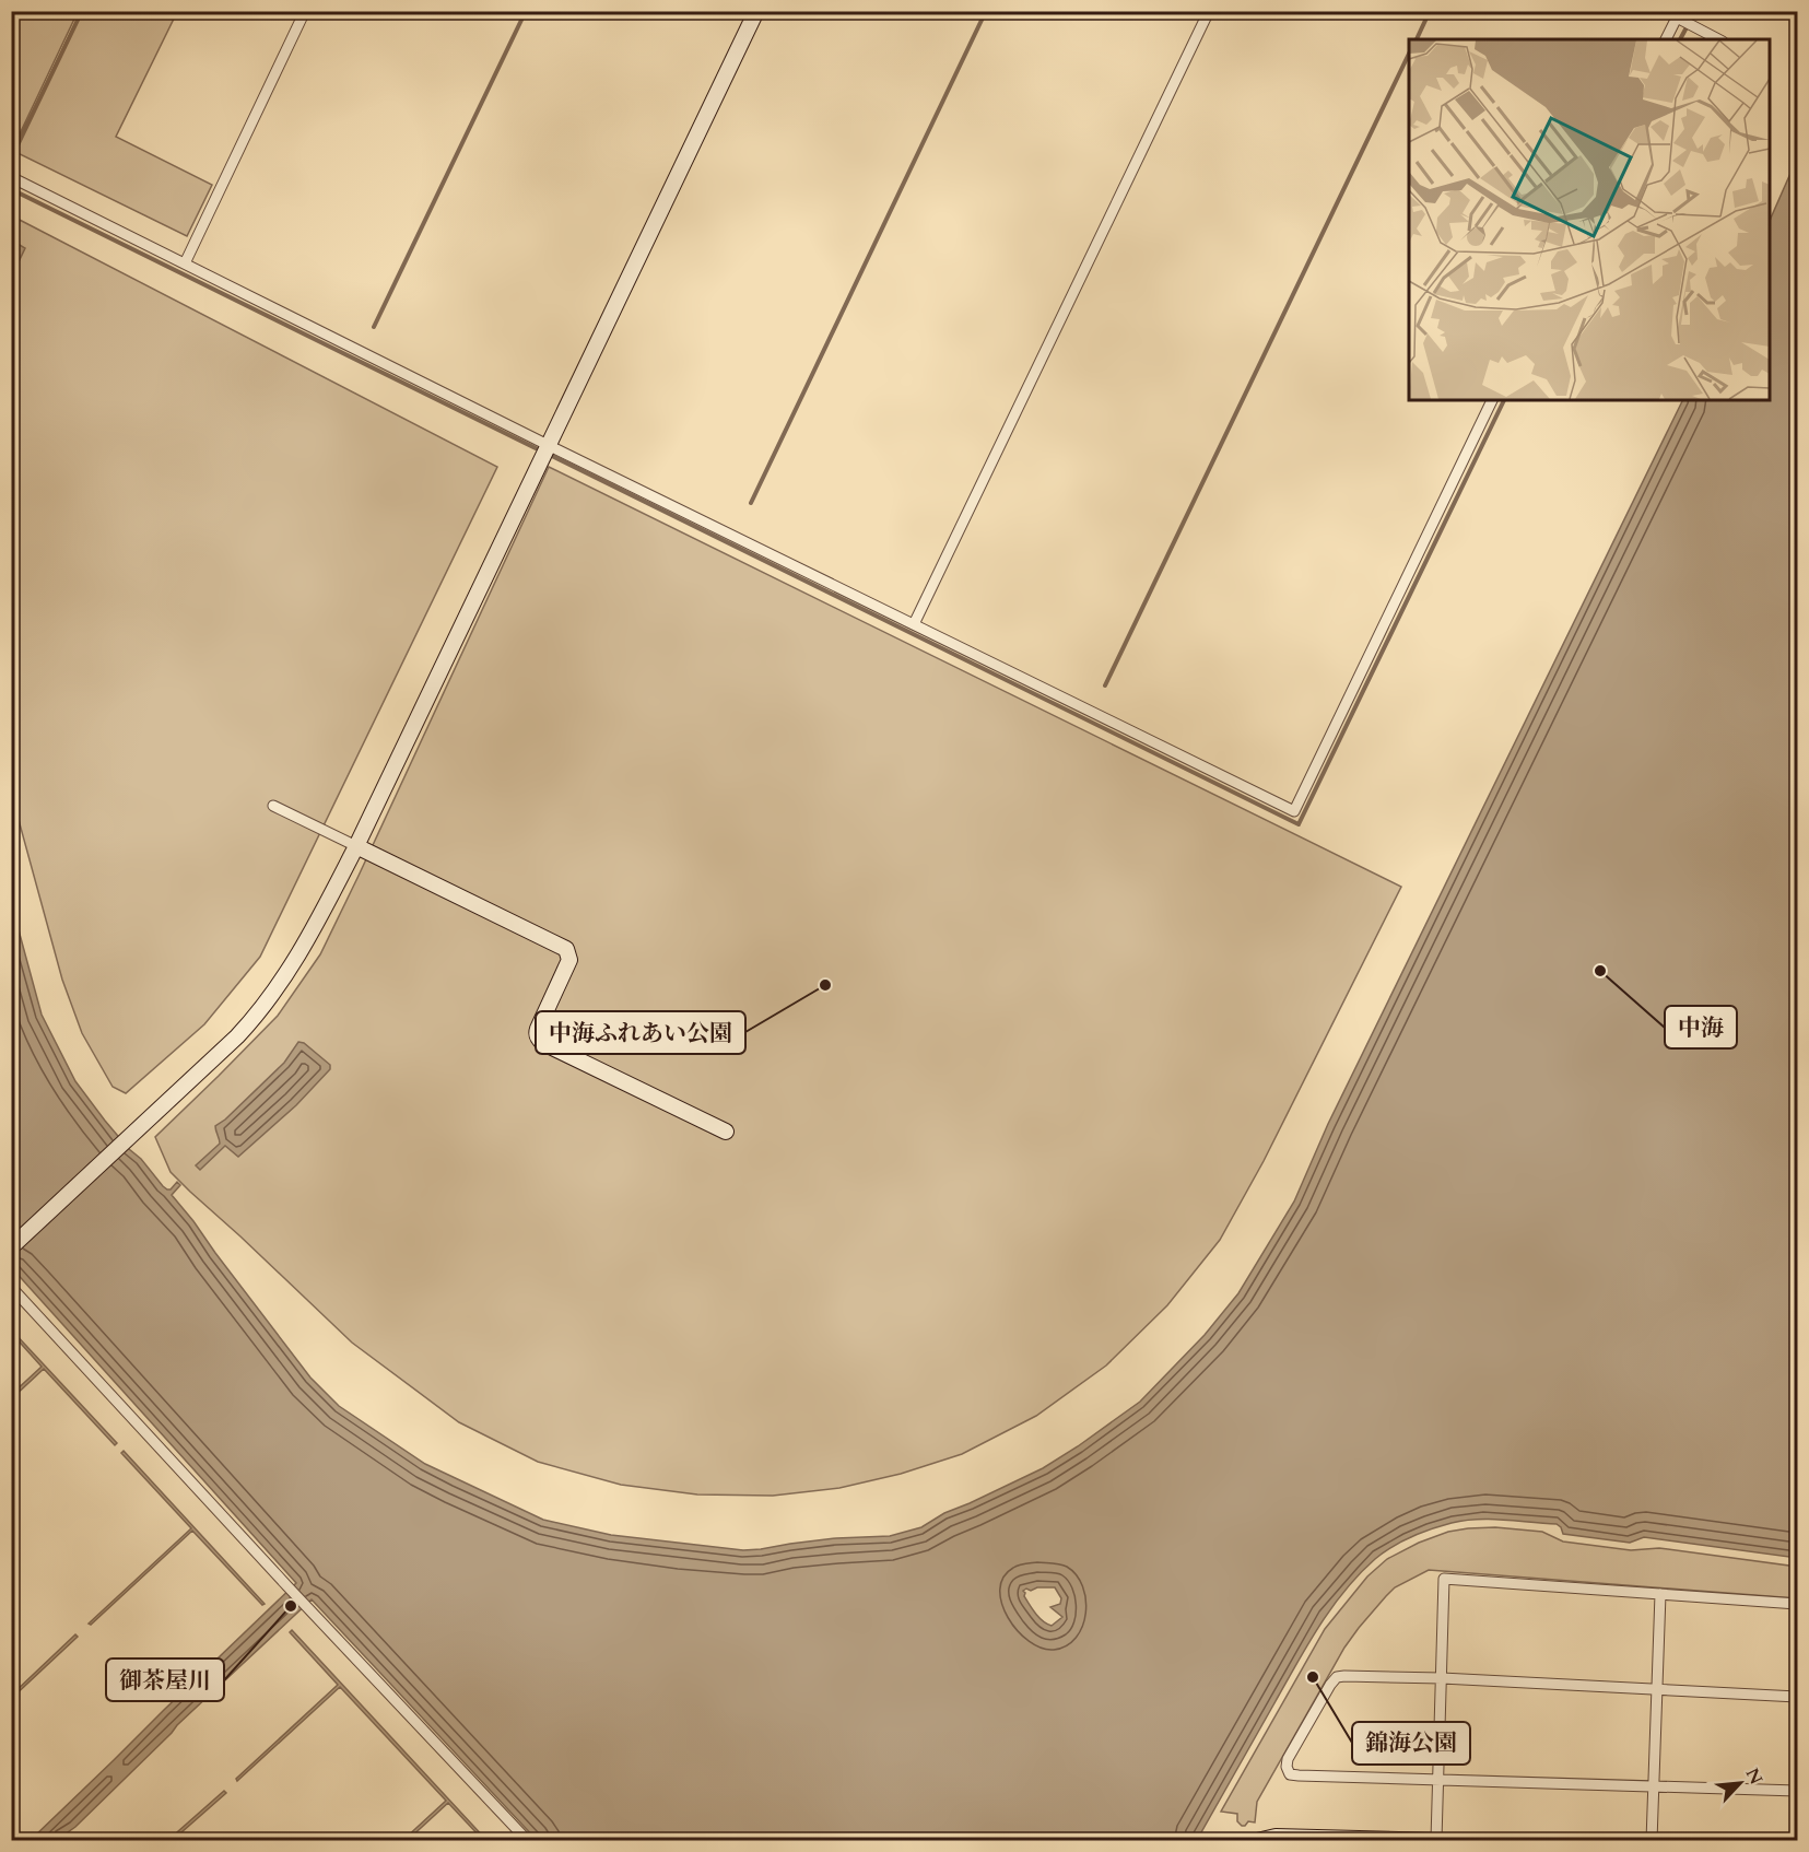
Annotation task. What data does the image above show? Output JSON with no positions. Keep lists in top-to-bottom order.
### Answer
{
  "places": [
    "中海",
    "中海ふれあい公園",
    "御茶屋川",
    "錦海公園"
  ],
  "north": "top right"
}
